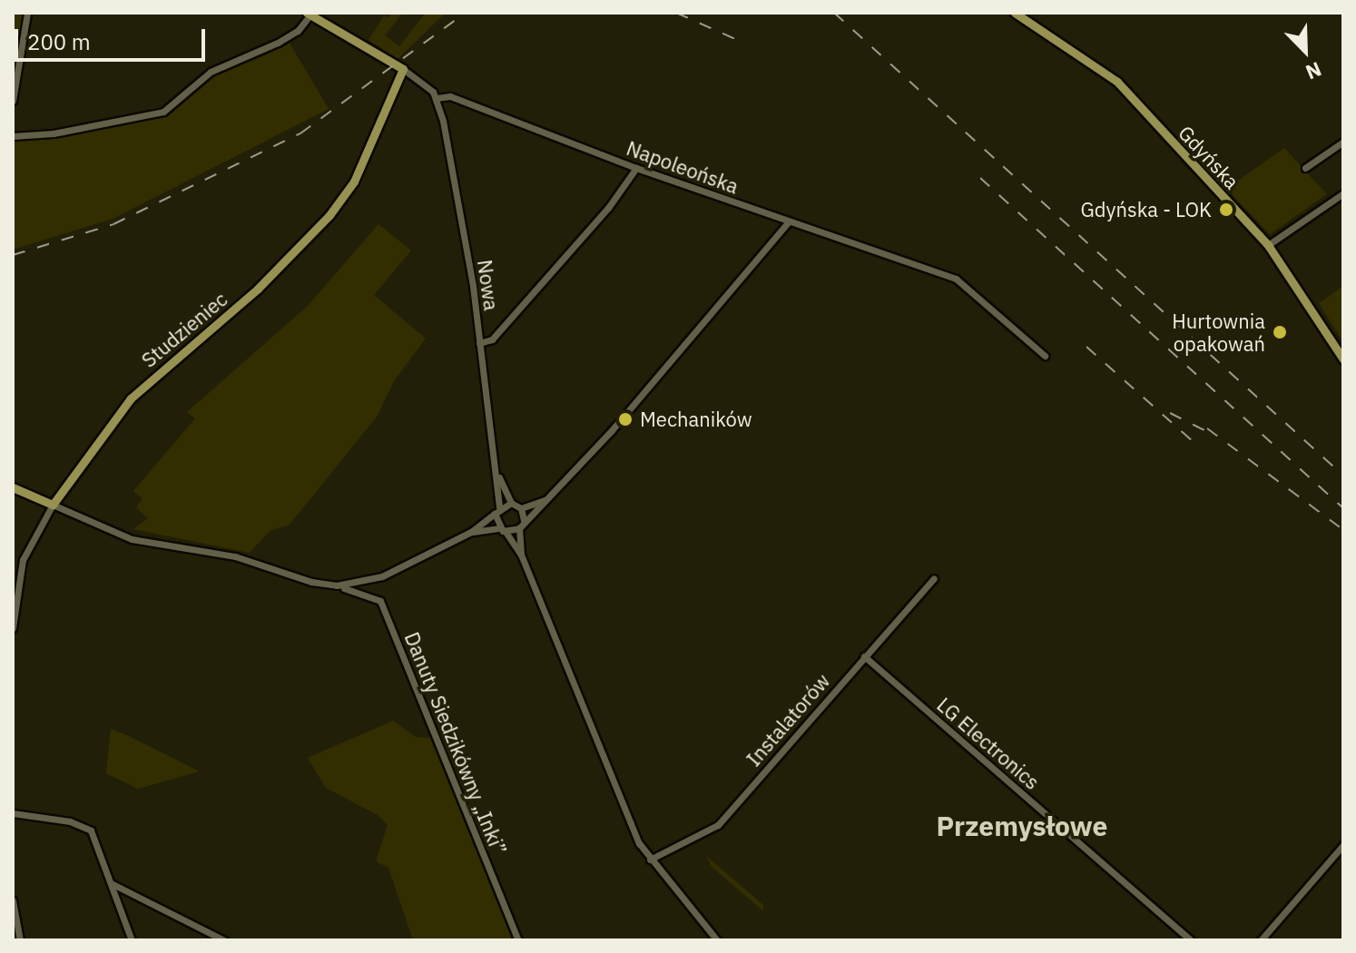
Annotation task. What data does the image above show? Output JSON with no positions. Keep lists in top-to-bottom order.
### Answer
{
  "streets": {
    "main road": ["Gdyńska", "Studzieniec"],
    "street": [
      "Napoleońska",
      "Nowa",
      "Instalatorów",
      "Danuty Siedzikówny „Inki”",
      "LG Electronics"
    ]
  },
  "crossings": [
    ["Napoleońska", "Nowa"],
    ["Instalatorów", "LG Electronics"]
  ],
  "districts": ["Przemysłowe"],
  "places": ["Gdyńska - LOK", "Hurtownia opakowań", "Mechaników"],
  "scale_bar": "200 m",
  "north": "bottom right"
}
